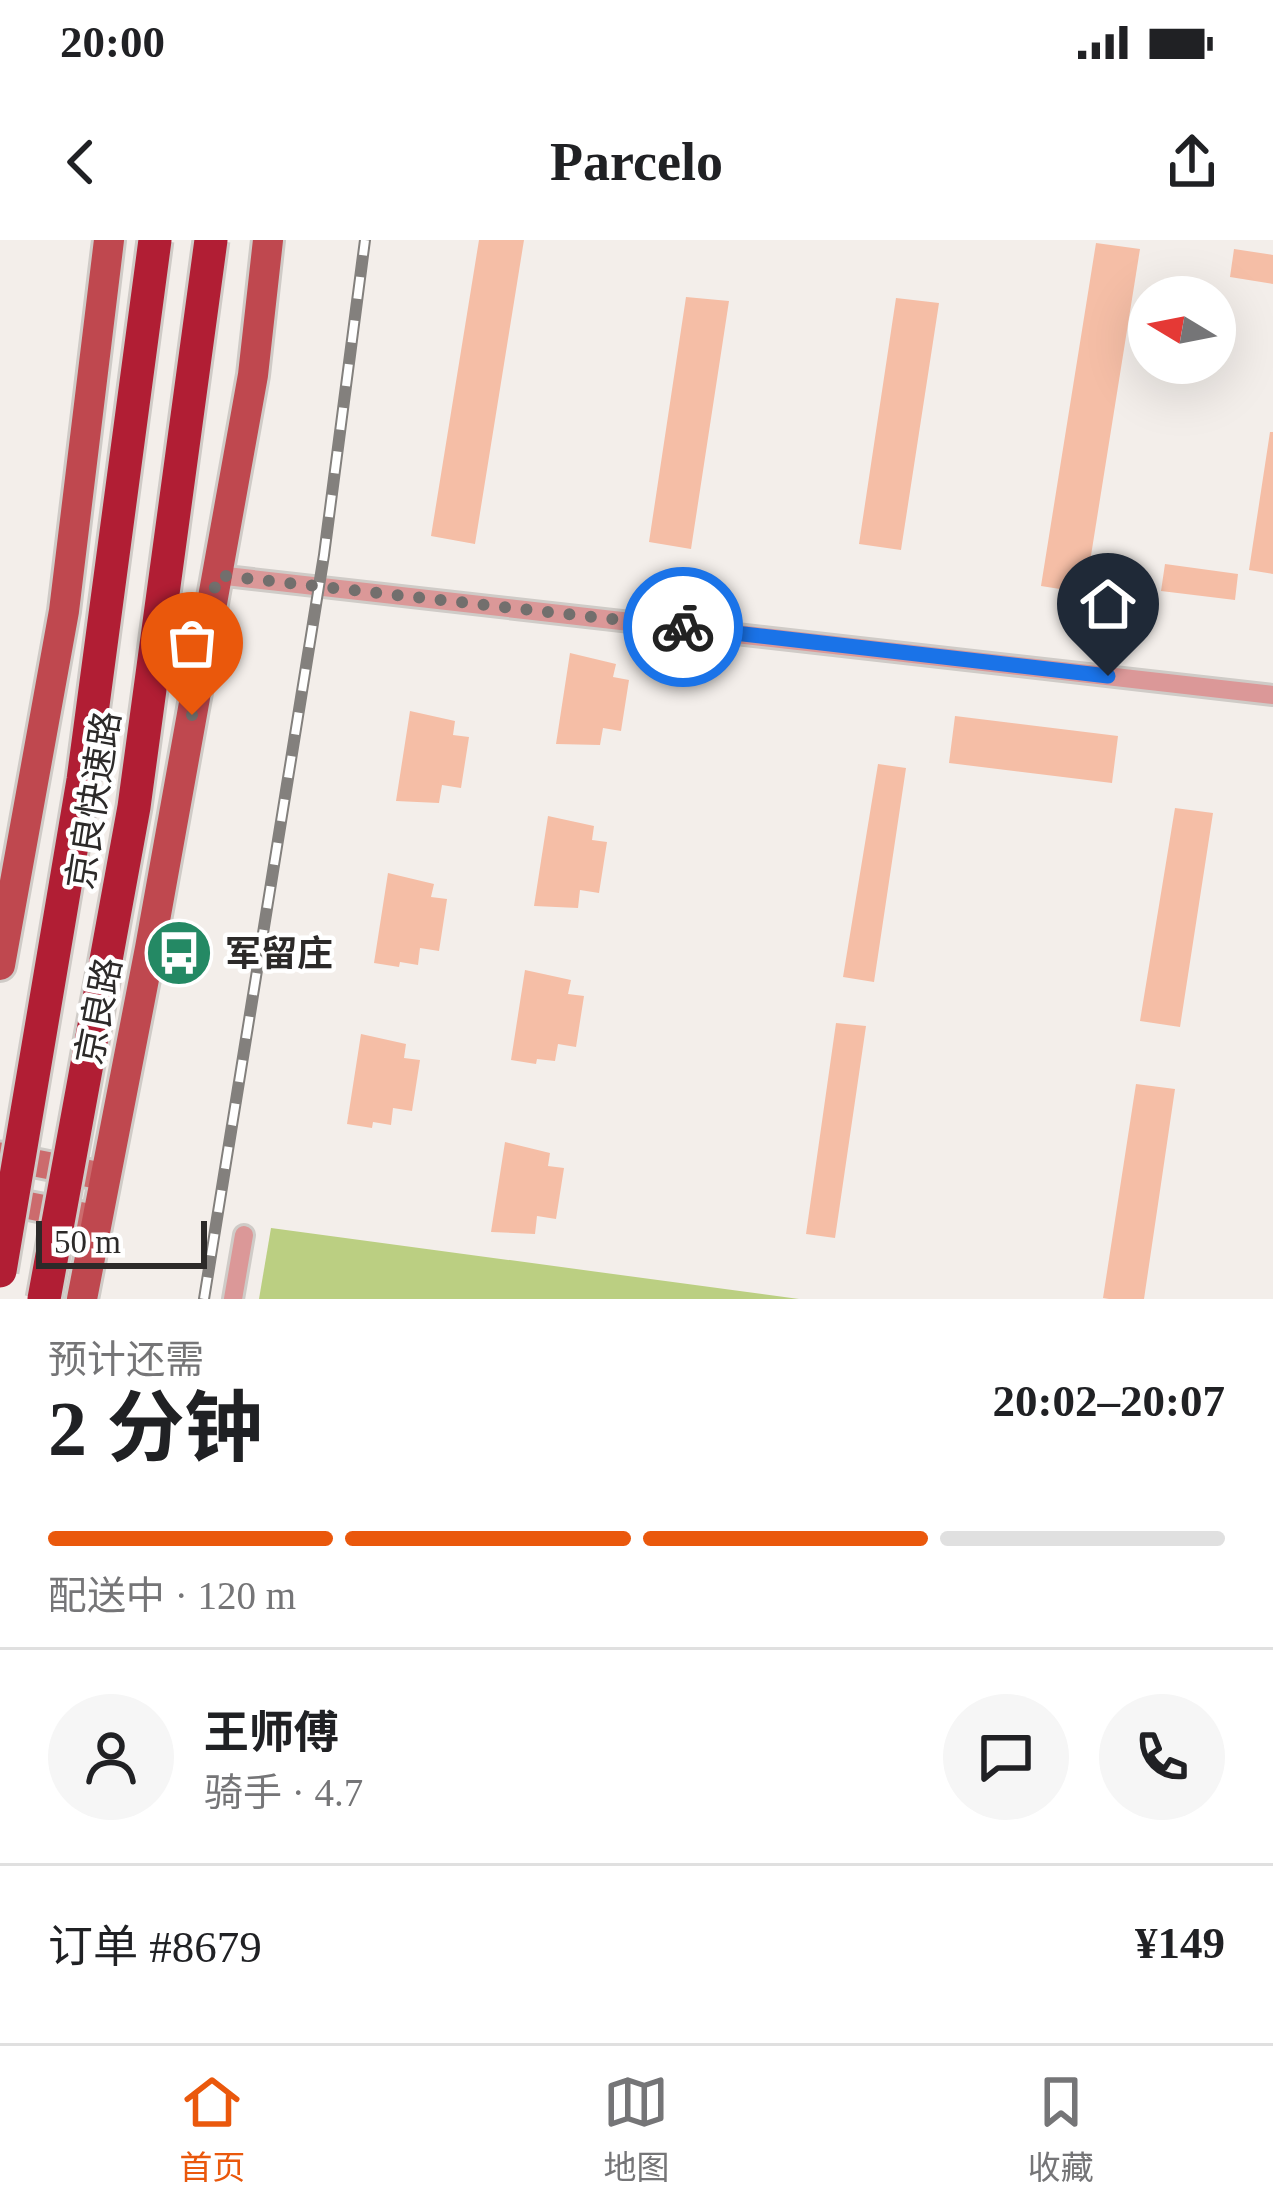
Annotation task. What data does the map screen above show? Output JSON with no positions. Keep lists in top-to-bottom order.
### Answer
{
  "streets": {
    "highway": ["京良快速路"],
    "main road": ["京良路"]
  },
  "places": {
    "bus stop": ["军留庄"]
  },
  "scale_bar": "50 m",
  "north": "left",
  "page": {
    "status": "20:00",
    "header": "Parcelo",
    "scale": "50 m",
    "heading": ["2 分钟", "预计还需", "20:02–20:07"],
    "panel": [
      "王师傅",
      "骑手 · 4.7",
      "订单 #8679",
      "¥149"
    ],
    "bar": "配送中 · 120 m",
    "tabs": ["首页", "地图", "收藏"]
  }
}
